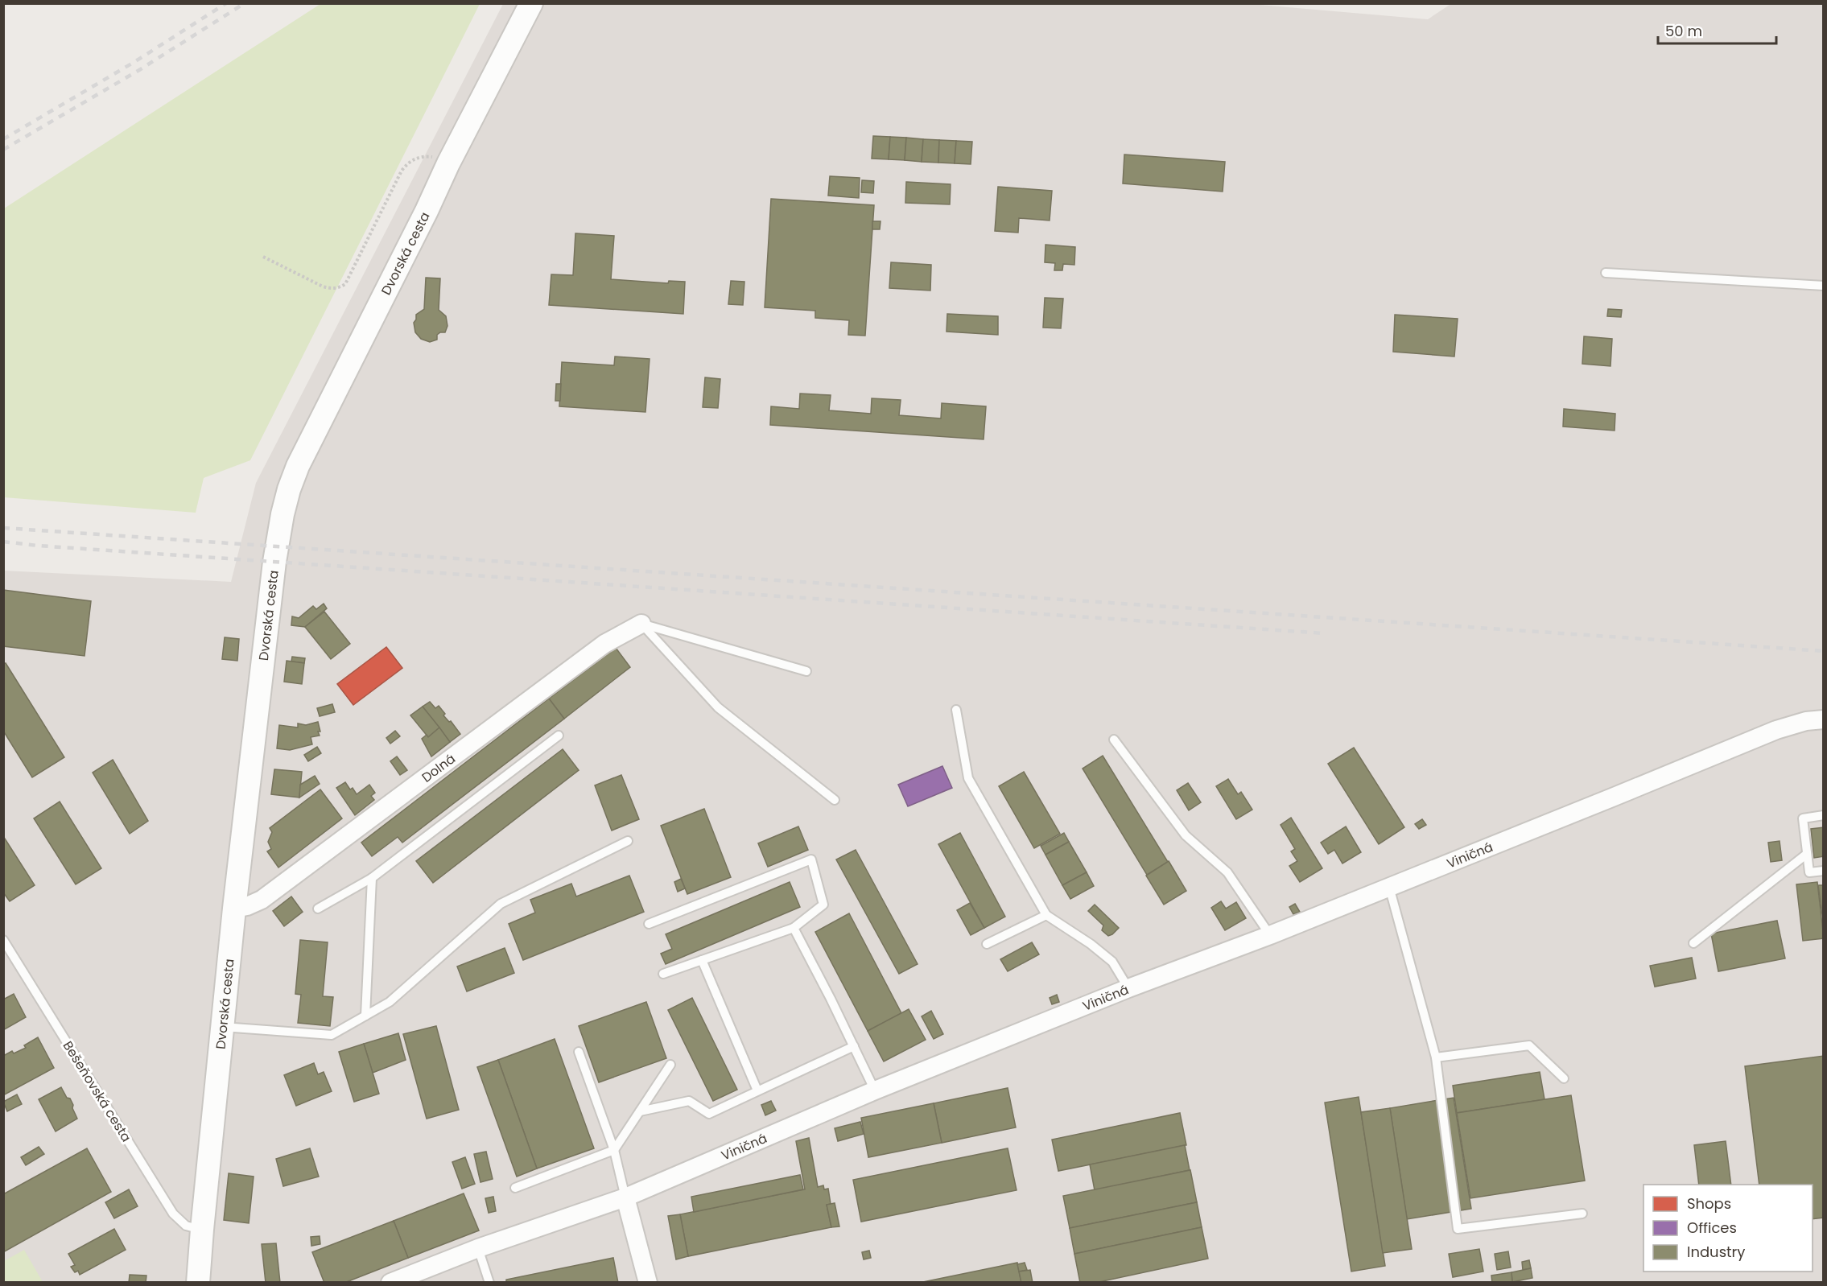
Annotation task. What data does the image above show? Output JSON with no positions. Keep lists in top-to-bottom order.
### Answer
{
  "streets": {
    "street": ["Dvorská cesta", "Dolná", "Viničná"],
    "lane": ["Bešeňovská cesta"]
  },
  "crossings": [
    ["Dvorská cesta", "Dolná"],
    ["Dvorská cesta", "Bešeňovská cesta"]
  ],
  "legend": ["Shops", "Offices", "Industry"],
  "scale_bar": "50 m"
}
